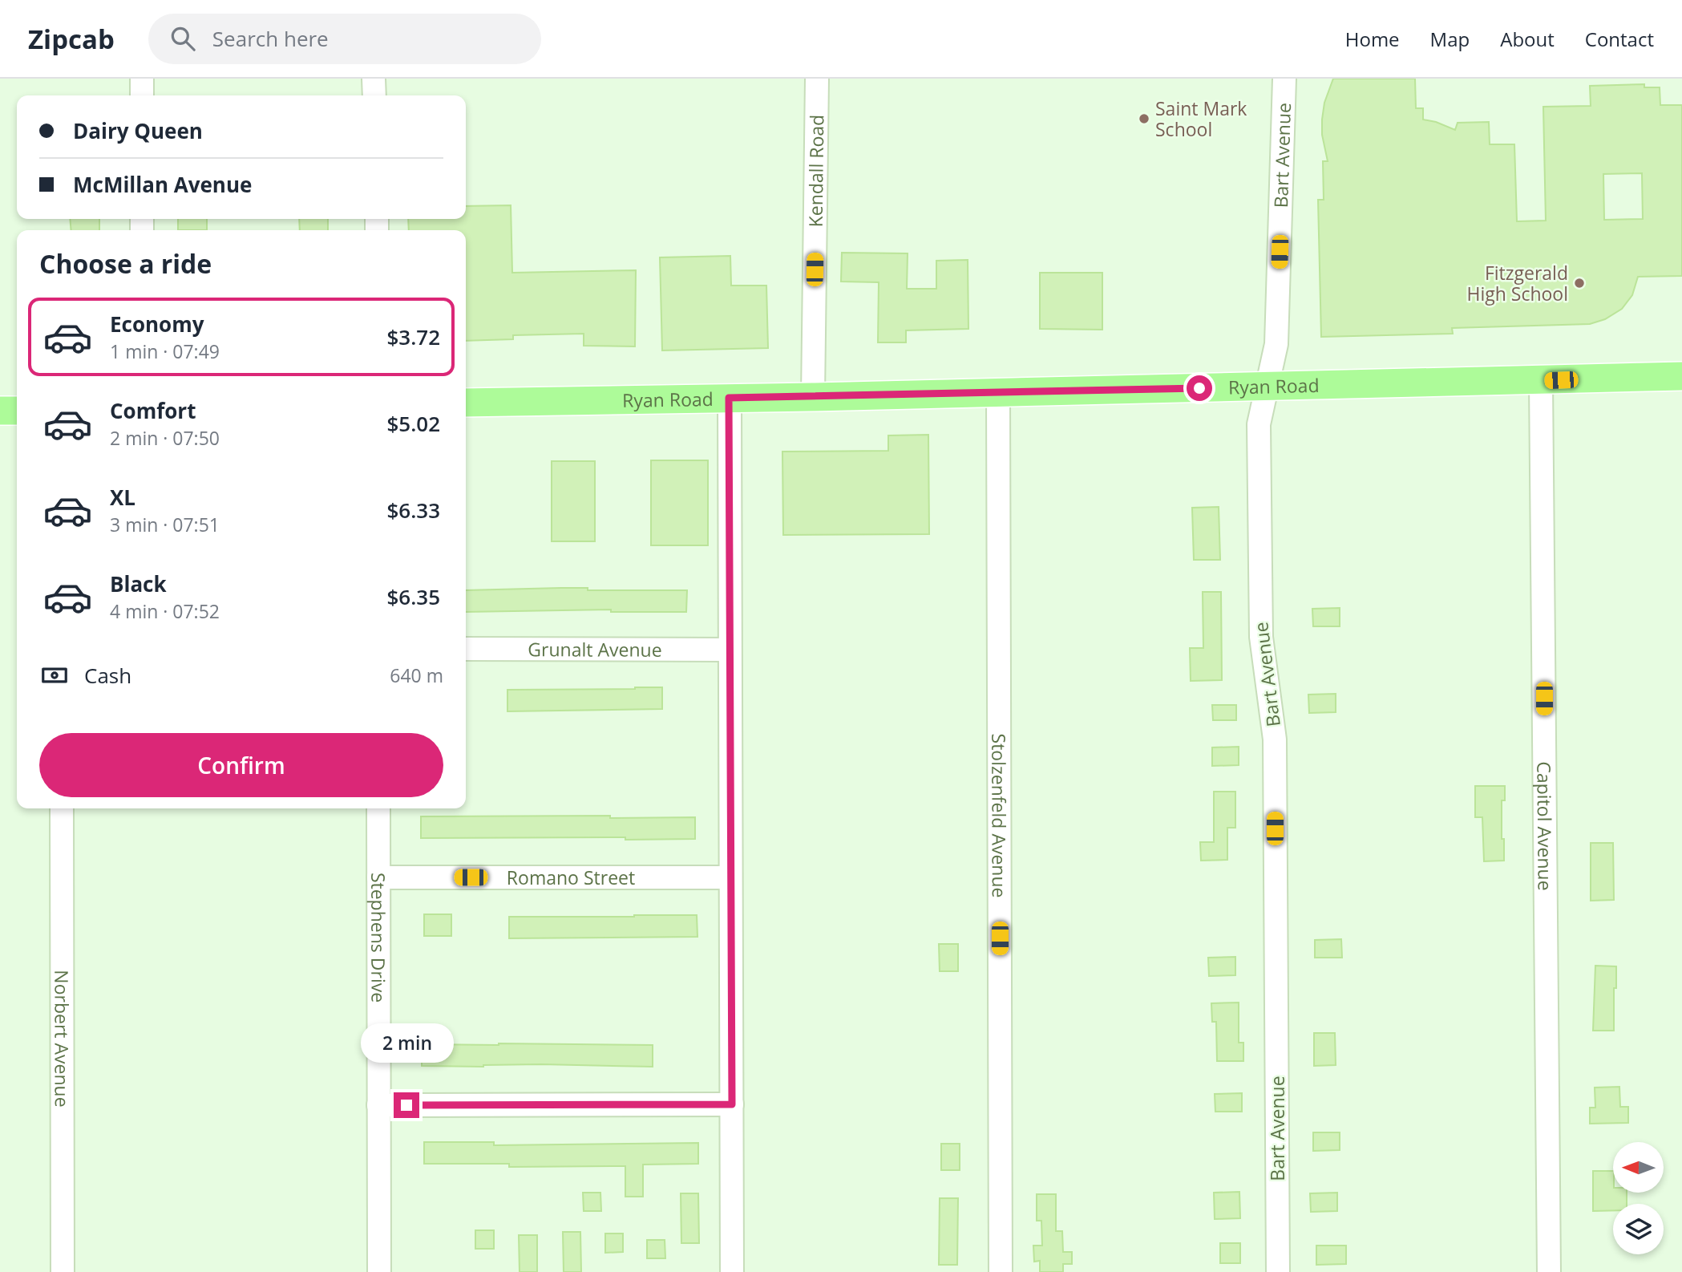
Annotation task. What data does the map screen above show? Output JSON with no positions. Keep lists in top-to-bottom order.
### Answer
{
  "streets": {
    "main road": ["Ryan Road"],
    "street": [
      "Bart Avenue",
      "Kendall Road",
      "Grunalt Avenue",
      "Stolzenfeld Avenue",
      "Capitol Avenue",
      "Romano Street",
      "Stephens Drive",
      "Norbert Avenue"
    ]
  },
  "crossings": [
    ["Bart Avenue", "Ryan Road"],
    ["Kendall Road", "Ryan Road"],
    ["Ryan Road", "Stolzenfeld Avenue"],
    ["Ryan Road", "Capitol Avenue"],
    ["Romano Street", "Stephens Drive"]
  ],
  "places": ["Saint Mark School", "Fitzgerald High School"],
  "north": "left",
  "page": {
    "header": "Zipcab",
    "search": "Search here",
    "nav": [
      "Home",
      "Map",
      "About",
      "Contact"
    ],
    "banner": ["Dairy Queen", "McMillan Avenue"],
    "heading": "Choose a ride",
    "list": [
      {
        "name": "Economy",
        "note": "1 min · 07:49",
        "value": "$3.72"
      },
      {
        "name": "Comfort",
        "note": "2 min · 07:50",
        "value": "$5.02"
      },
      {
        "name": "XL",
        "note": "3 min · 07:51",
        "value": "$6.33"
      },
      {
        "name": "Black",
        "note": "4 min · 07:52",
        "value": "$6.35"
      }
    ],
    "pay": ["Cash", "640 m"],
    "buttons": "Confirm",
    "bubble": "2 min"
  }
}
